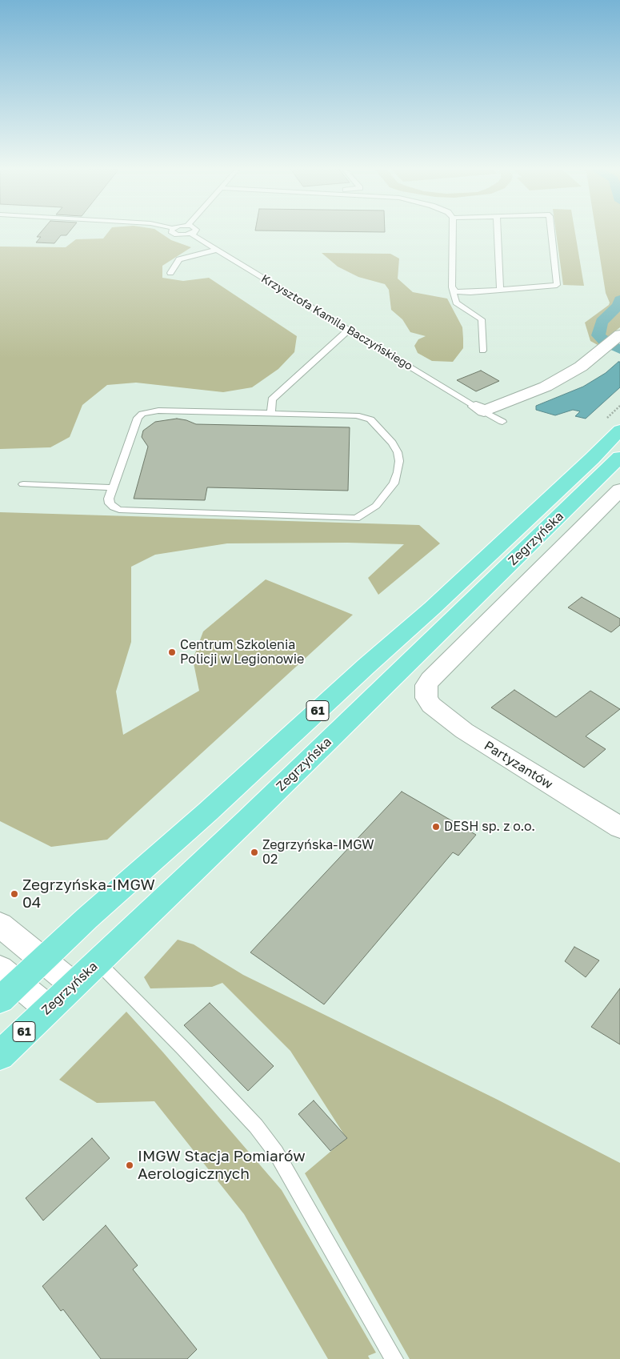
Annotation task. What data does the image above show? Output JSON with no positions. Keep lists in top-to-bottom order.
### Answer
{
  "streets": {
    "main road": ["Zegrzyńska", "61"],
    "street": ["Partyzantów"],
    "lane": ["Krzysztofa Kamila Baczyńskiego"]
  },
  "crossings": [
    ["Zegrzyńska", "61"],
    ["Zegrzyńska", "Partyzantów"]
  ],
  "places": [
    "Centrum Szkolenia Policji w Legionowie",
    "DESH sp. z o.o.",
    "Zegrzyńska-IMGW 02",
    "Zegrzyńska-IMGW 04",
    "IMGW Stacja Pomiarów Aerologicznych"
  ]
}
